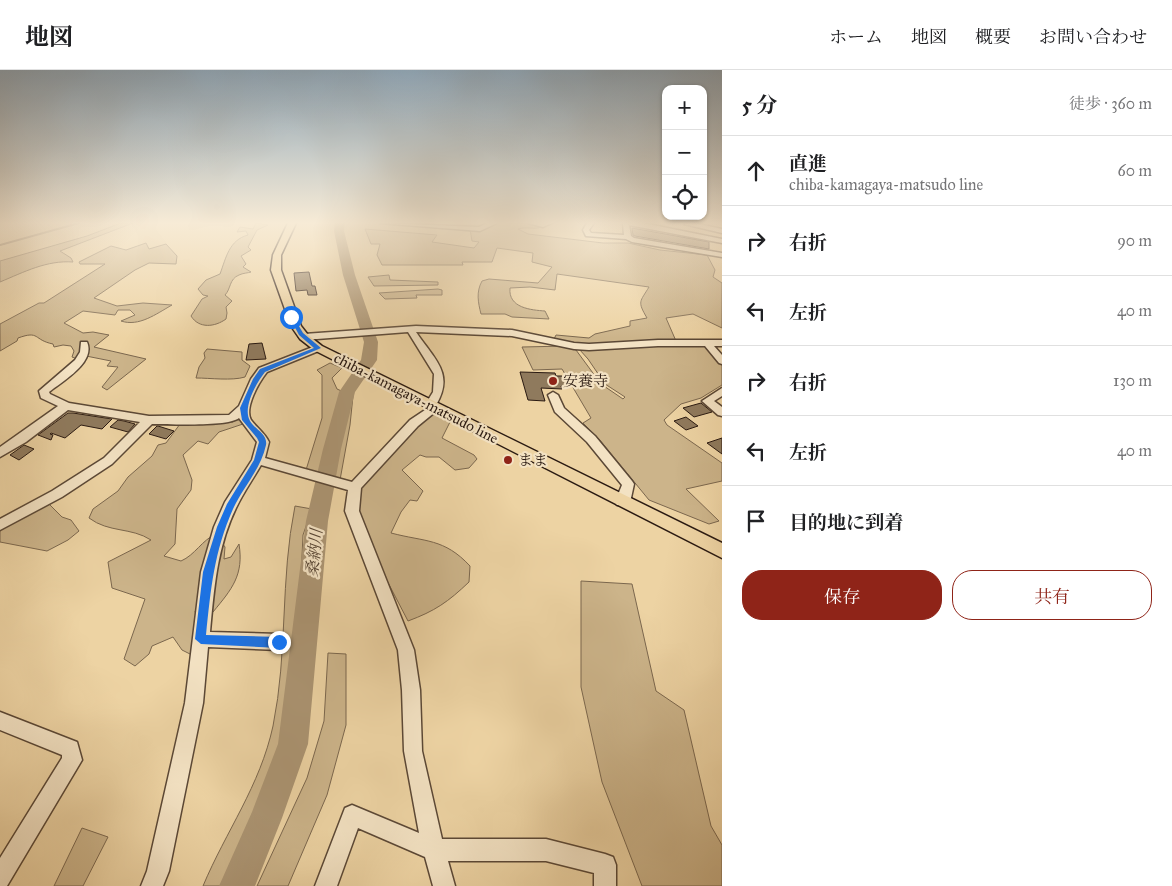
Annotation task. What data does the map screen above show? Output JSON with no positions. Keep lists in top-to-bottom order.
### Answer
{
  "streets": {
    "main road": ["chiba-kamagaya-matsudo line"]
  },
  "water": ["桑納川"],
  "places": ["安養寺", "まま"],
  "page": {
    "header": "地図",
    "nav": [
      "ホーム",
      "地図",
      "概要",
      "お問い合わせ"
    ],
    "heading": ["5 分", "徒歩 · 360 m"],
    "map_buttons": ["+", "−"],
    "list": [
      ["直進", "chiba-kamagaya-matsudo line", "60 m"],
      ["右折", "90 m"],
      ["左折", "40 m"],
      ["右折", "130 m"],
      ["左折", "40 m"],
      "目的地に到着"
    ],
    "buttons": ["保存", "共有"]
  }
}
